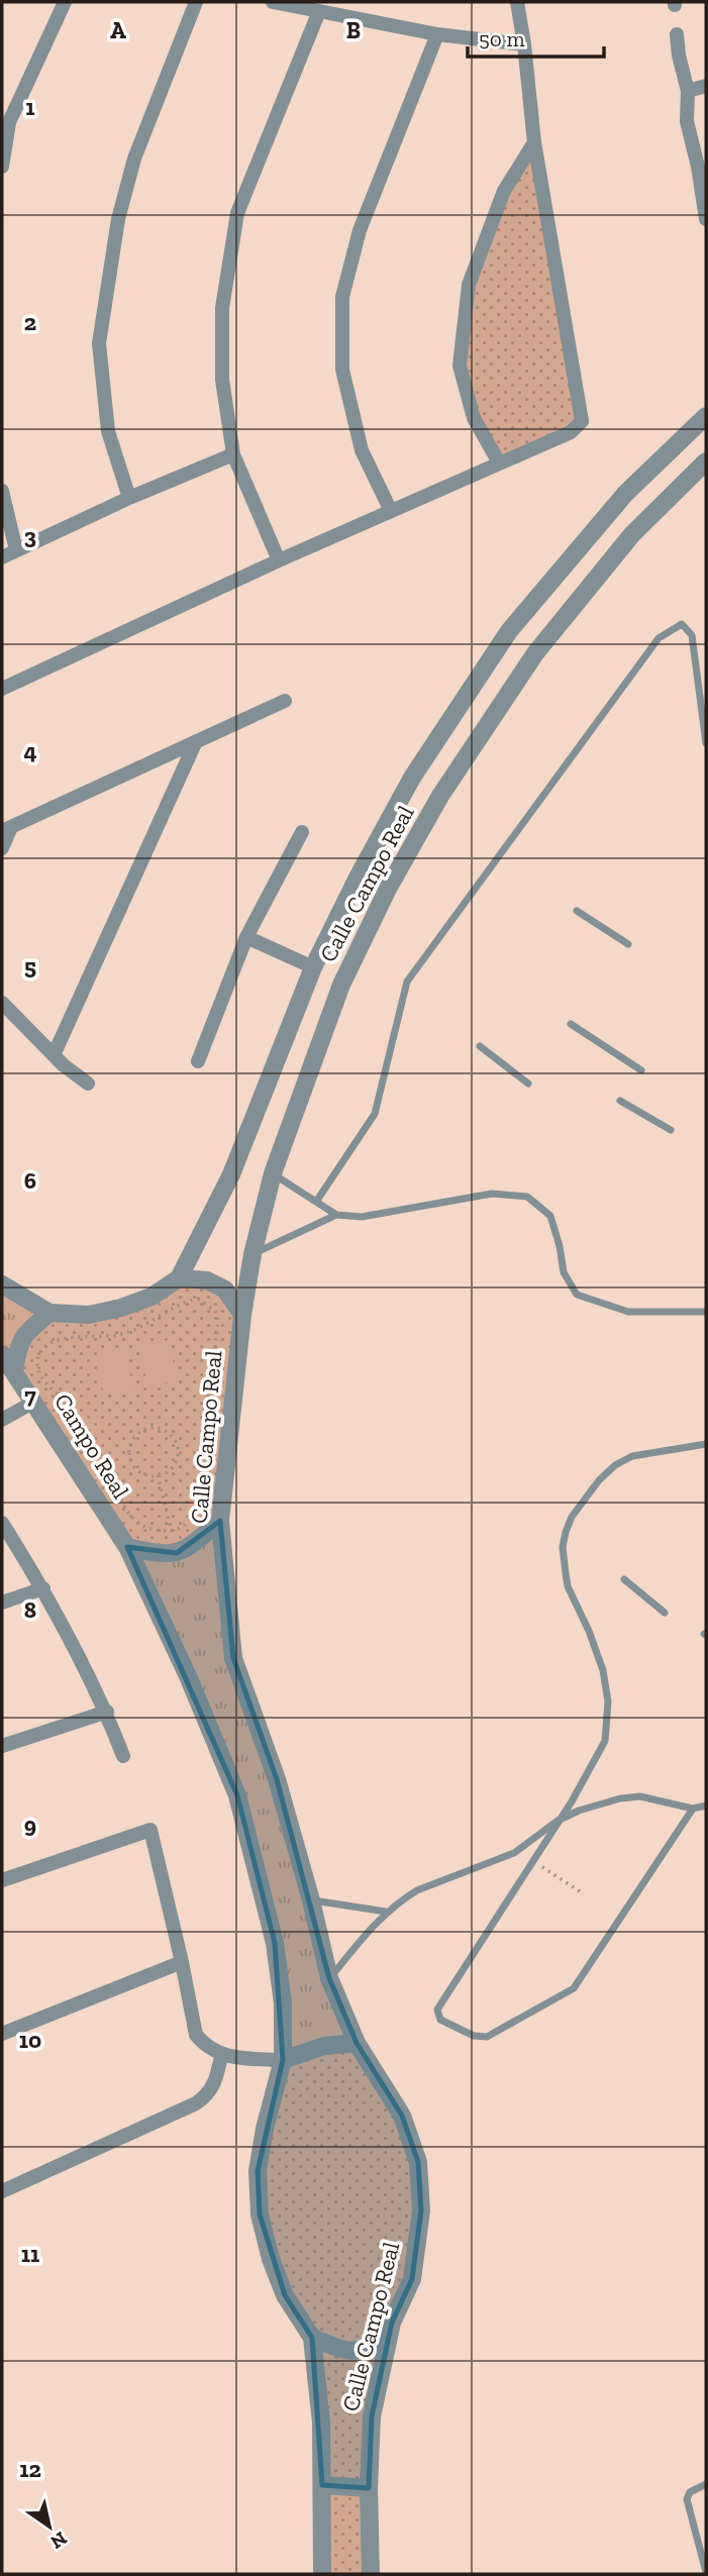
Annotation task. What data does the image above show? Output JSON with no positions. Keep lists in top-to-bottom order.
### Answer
{
  "streets": {
    "street": ["Calle Campo Real", "Campo Real"]
  },
  "crossings": [
    ["Calle Campo Real", "Campo Real"]
  ],
  "scale_bar": "50 m",
  "north": "bottom right",
  "grid": {
    "columns": ["A", "B"],
    "rows": [
      "1",
      "2",
      "3",
      "4",
      "5",
      "6",
      "7",
      "8",
      "9",
      "10",
      "11",
      "12"
    ]
  }
}
